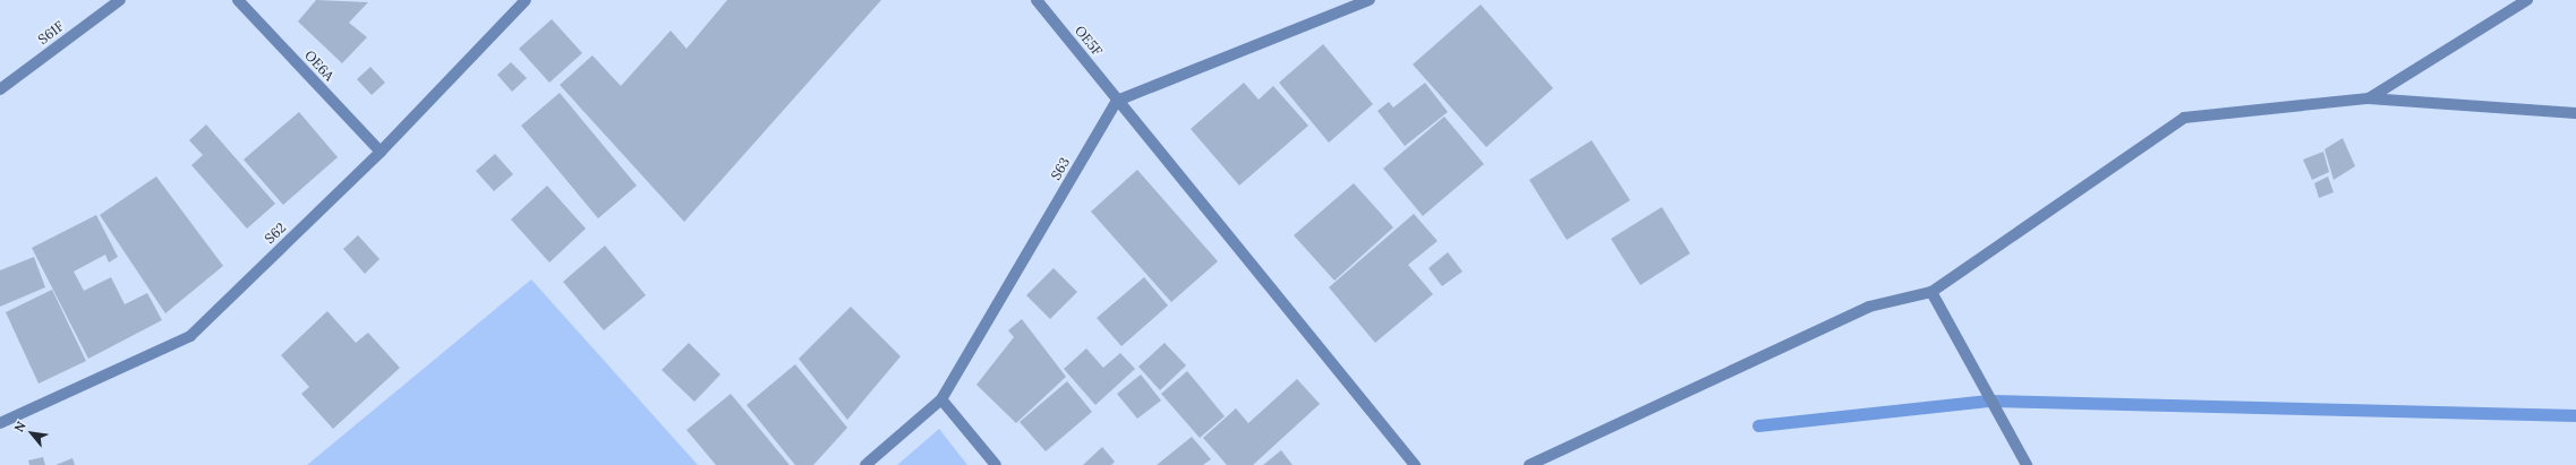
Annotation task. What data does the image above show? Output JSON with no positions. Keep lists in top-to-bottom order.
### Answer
{
  "streets": {
    "street": [
      "S61F",
      "OE5F",
      "OE6A",
      "S63",
      "S62"
    ]
  },
  "crossings": [
    ["OE5F", "S63"],
    ["OE6A", "S62"]
  ],
  "north": "top left"
}
